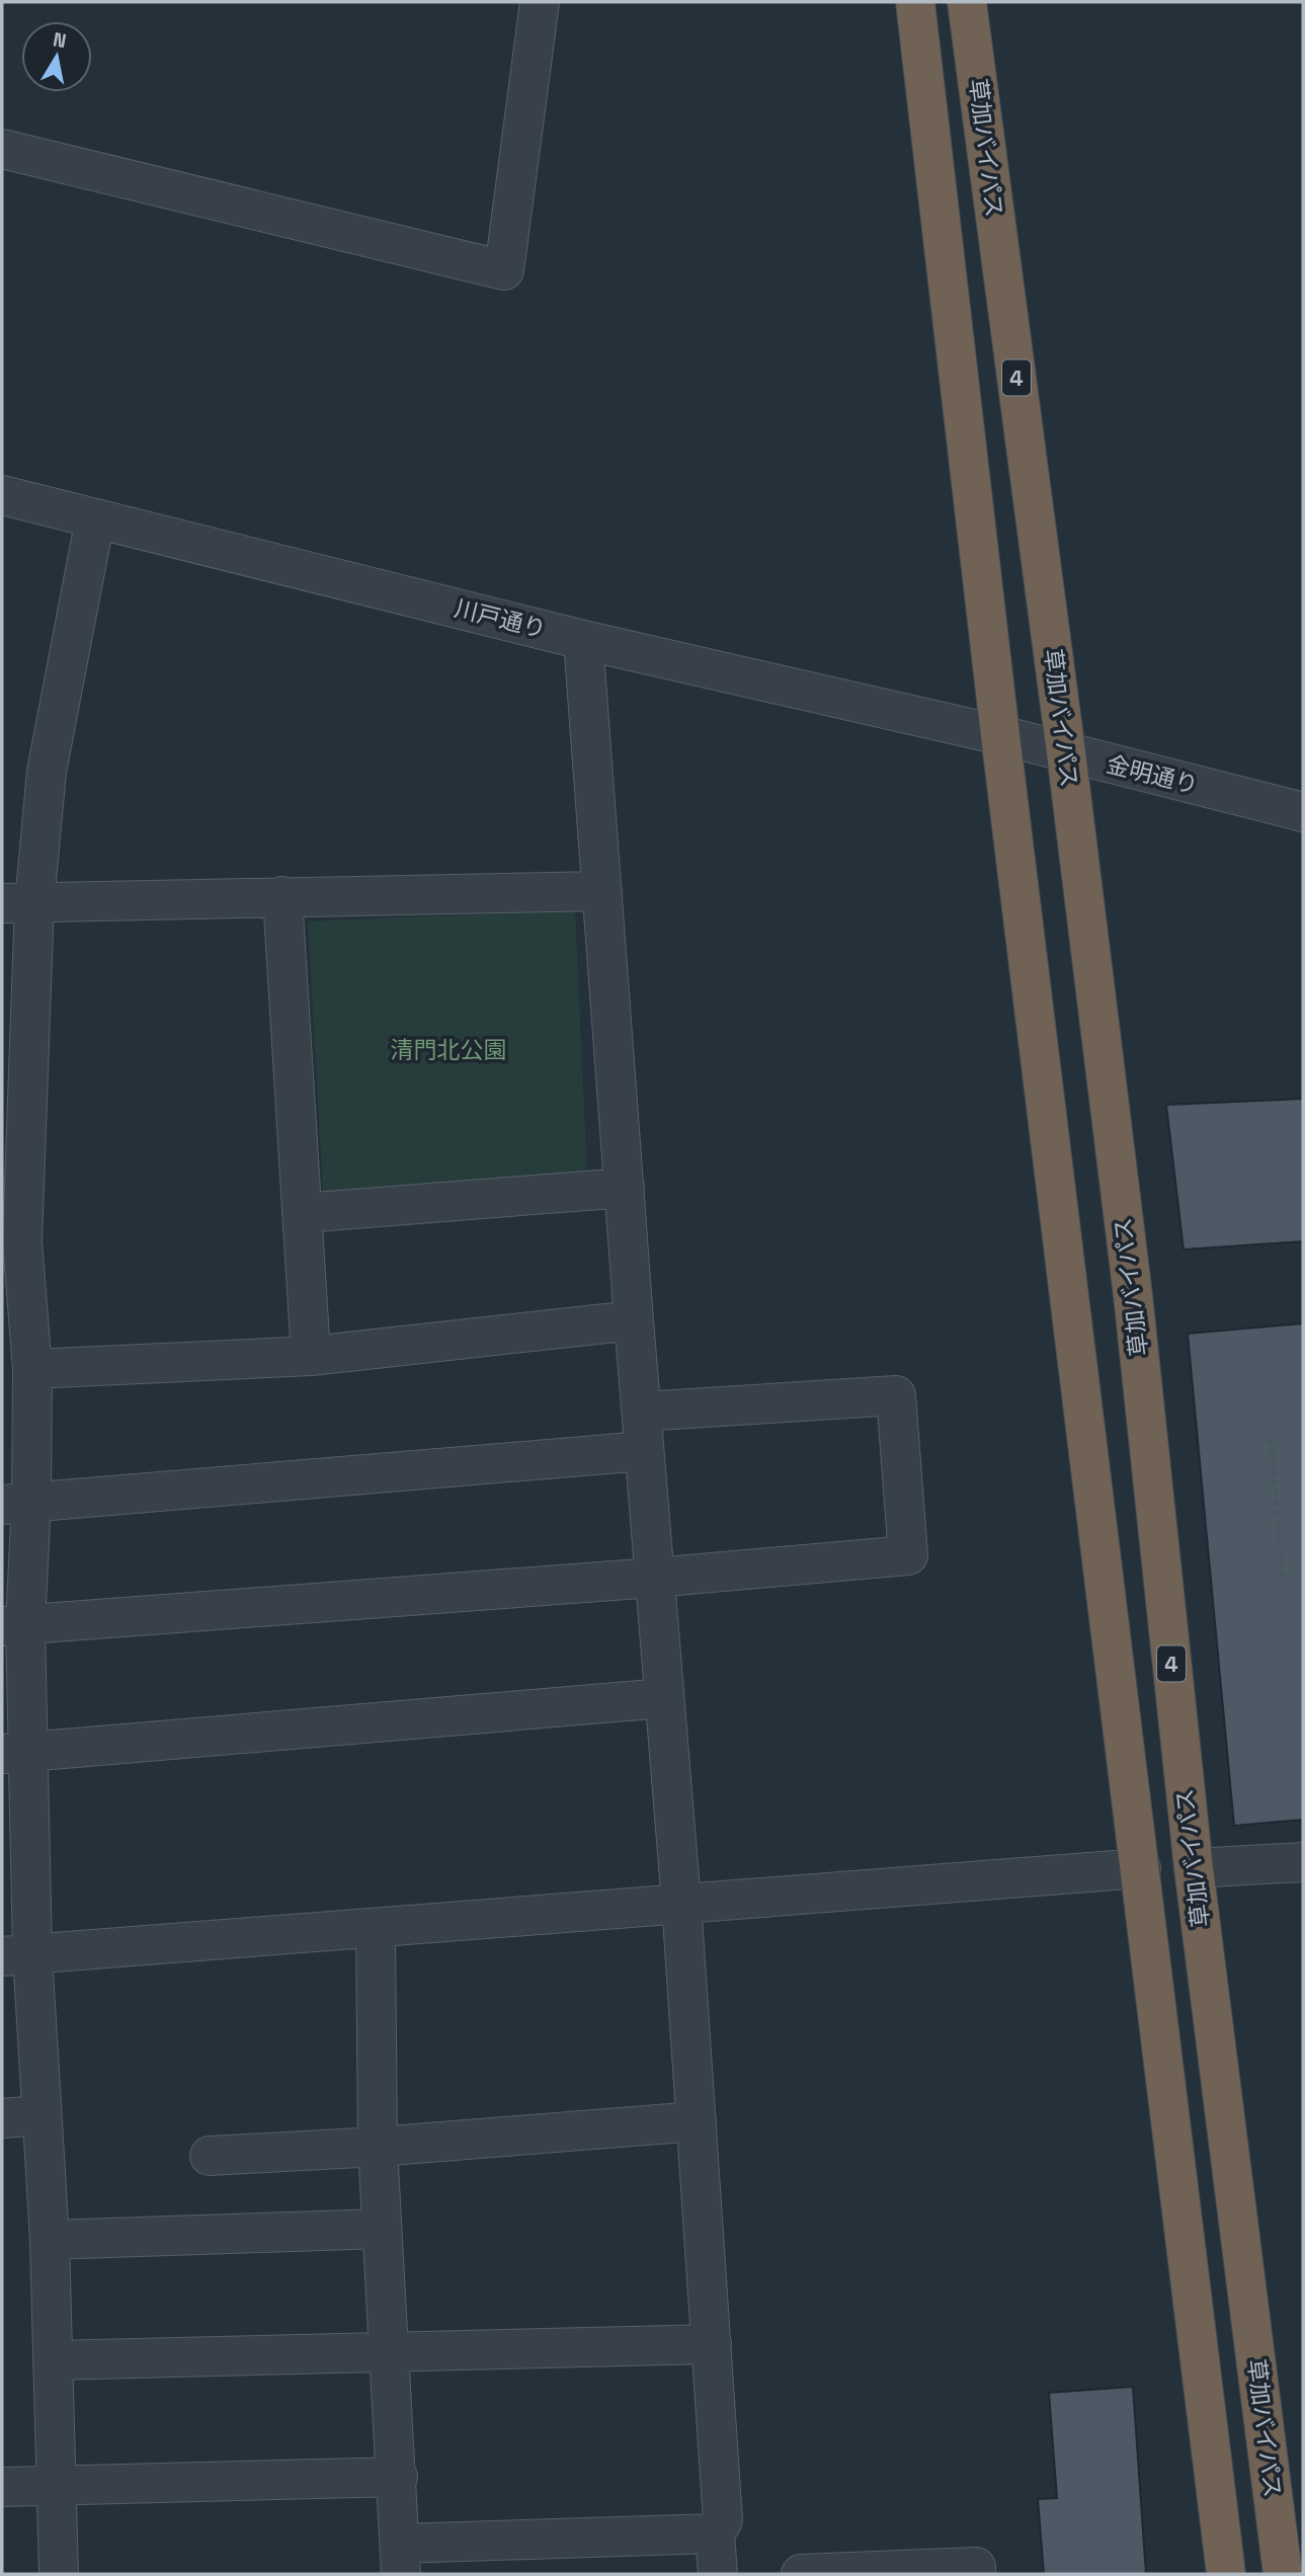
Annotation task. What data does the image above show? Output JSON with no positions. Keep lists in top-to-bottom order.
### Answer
{
  "streets": {
    "highway": ["草加バイパス", "4"],
    "street": ["川戸通り", "金明通り"]
  },
  "crossings": [
    ["草加バイパス", "金明通り"],
    ["川戸通り", "金明通り"]
  ],
  "parks": ["清門北公園"],
  "north": "top"
}
